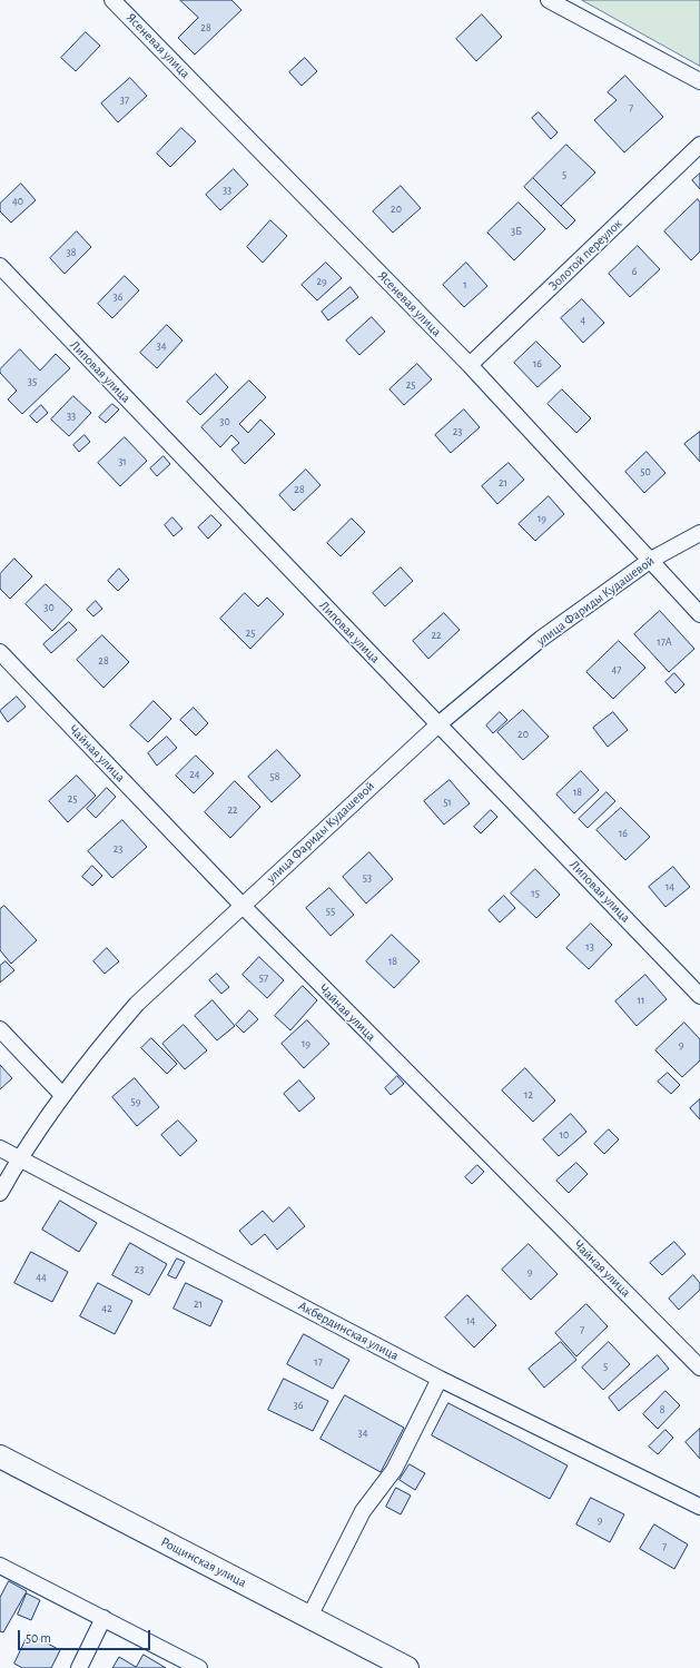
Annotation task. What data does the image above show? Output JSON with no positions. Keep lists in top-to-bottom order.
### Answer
{
  "streets": {
    "street": [
      "Ясеневая улица",
      "Золотой переулок",
      "Липовая улица",
      "улица Фариды Кудашевой",
      "Чайная улица",
      "Акбердинская улица",
      "Рощинская улица"
    ]
  },
  "crossings": [
    ["Ясеневая улица", "Золотой переулок"],
    ["Ясеневая улица", "улица Фариды Кудашевой"],
    ["Липовая улица", "улица Фариды Кудашевой"],
    ["улица Фариды Кудашевой", "Чайная улица"],
    ["улица Фариды Кудашевой", "Акбердинская улица"]
  ],
  "house_numbers": [
    "28",
    "37",
    "7",
    "5",
    "33",
    "40",
    "20",
    "3Б",
    "38",
    "6",
    "29",
    "1",
    "36",
    "4",
    "34",
    "16",
    "35",
    "25",
    "33",
    "30",
    "23",
    "31",
    "50",
    "21",
    "28",
    "19",
    "30",
    "25",
    "22",
    "17А",
    "28",
    "47",
    "20",
    "24",
    "58",
    "18",
    "25",
    "51",
    "22",
    "16",
    "23",
    "53",
    "14",
    "15",
    "55",
    "13",
    "18",
    "57",
    "11",
    "19",
    "9",
    "12",
    "59",
    "10",
    "23",
    "9",
    "44",
    "21",
    "42",
    "14",
    "7",
    "17",
    "5",
    "36",
    "8",
    "34",
    "9",
    "7"
  ],
  "scale_bar": "50 m"
}
